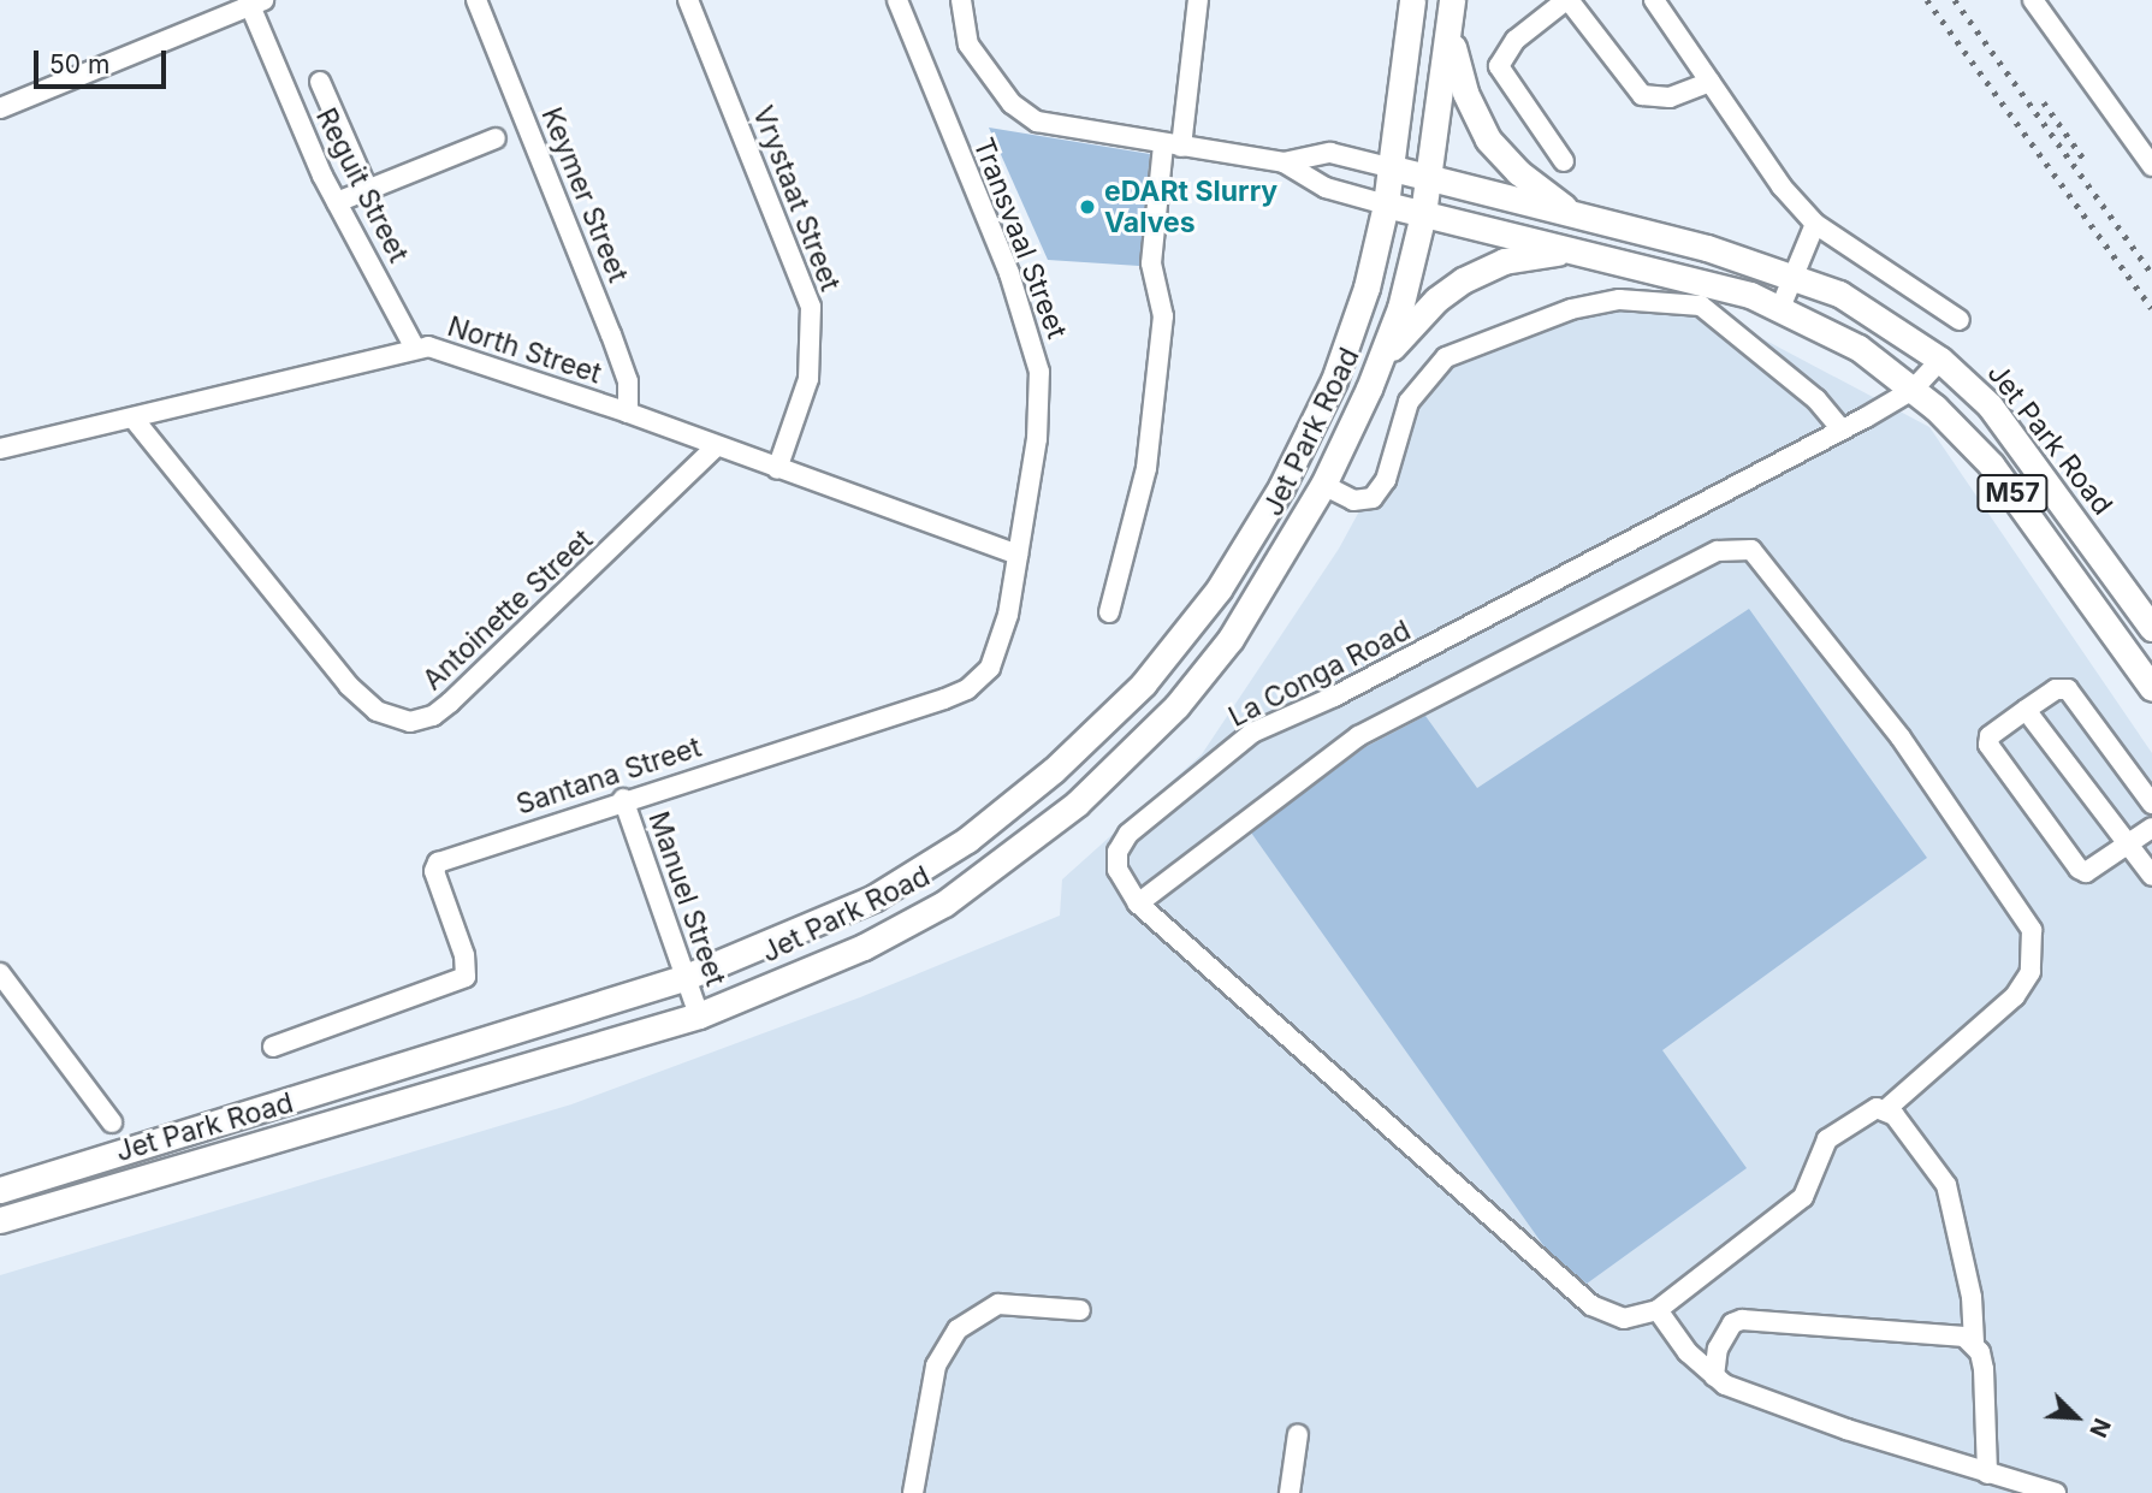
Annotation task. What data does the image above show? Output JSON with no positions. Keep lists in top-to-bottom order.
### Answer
{
  "streets": {
    "main road": ["Jet Park Road", "M57"],
    "street": [
      "Reguit Street",
      "Keymer Street",
      "Vrystaat Street",
      "Transvaal Street",
      "North Street",
      "Antoinette Street",
      "La Conga Road",
      "Santana Street",
      "Manuel Street"
    ]
  },
  "crossings": [
    ["Reguit Street", "North Street"],
    ["Keymer Street", "North Street"],
    ["Vrystaat Street", "North Street"],
    ["Transvaal Street", "North Street"],
    ["Transvaal Street", "Santana Street"],
    ["North Street", "Antoinette Street"],
    ["North Street", "Santana Street"],
    ["Jet Park Road", "M57"],
    ["Jet Park Road", "La Conga Road"],
    ["Jet Park Road", "Manuel Street"],
    ["M57", "La Conga Road"],
    ["Santana Street", "Manuel Street"]
  ],
  "places": ["eDARt Slurry Valves"],
  "scale_bar": "50 m",
  "north": "bottom right"
}
